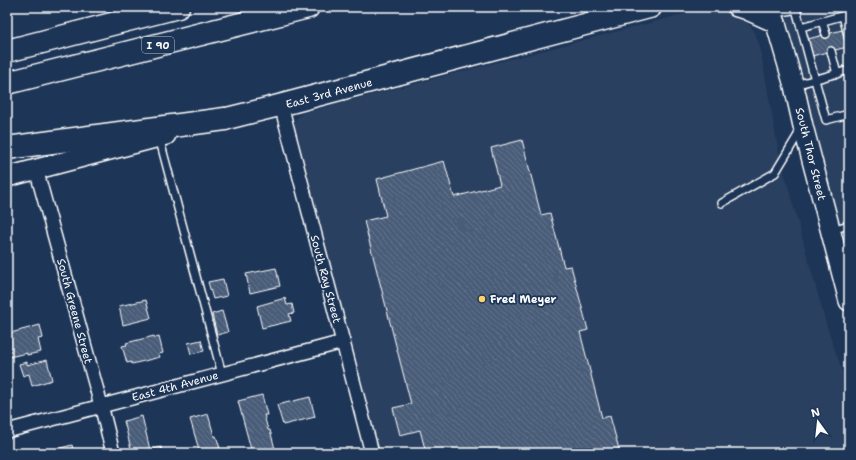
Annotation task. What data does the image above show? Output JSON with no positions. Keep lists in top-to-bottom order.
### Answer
{
  "streets": {
    "highway": ["I 90"],
    "main road": ["East 3rd Avenue", "South Thor Street"],
    "street": ["South Ray Street", "South Greene Street", "East 4th Avenue"]
  },
  "crossings": [
    ["East 3rd Avenue", "South Ray Street"],
    ["East 3rd Avenue", "South Greene Street"],
    ["South Ray Street", "East 4th Avenue"],
    ["South Greene Street", "East 4th Avenue"]
  ],
  "places": ["Fred Meyer"],
  "north": "top"
}
